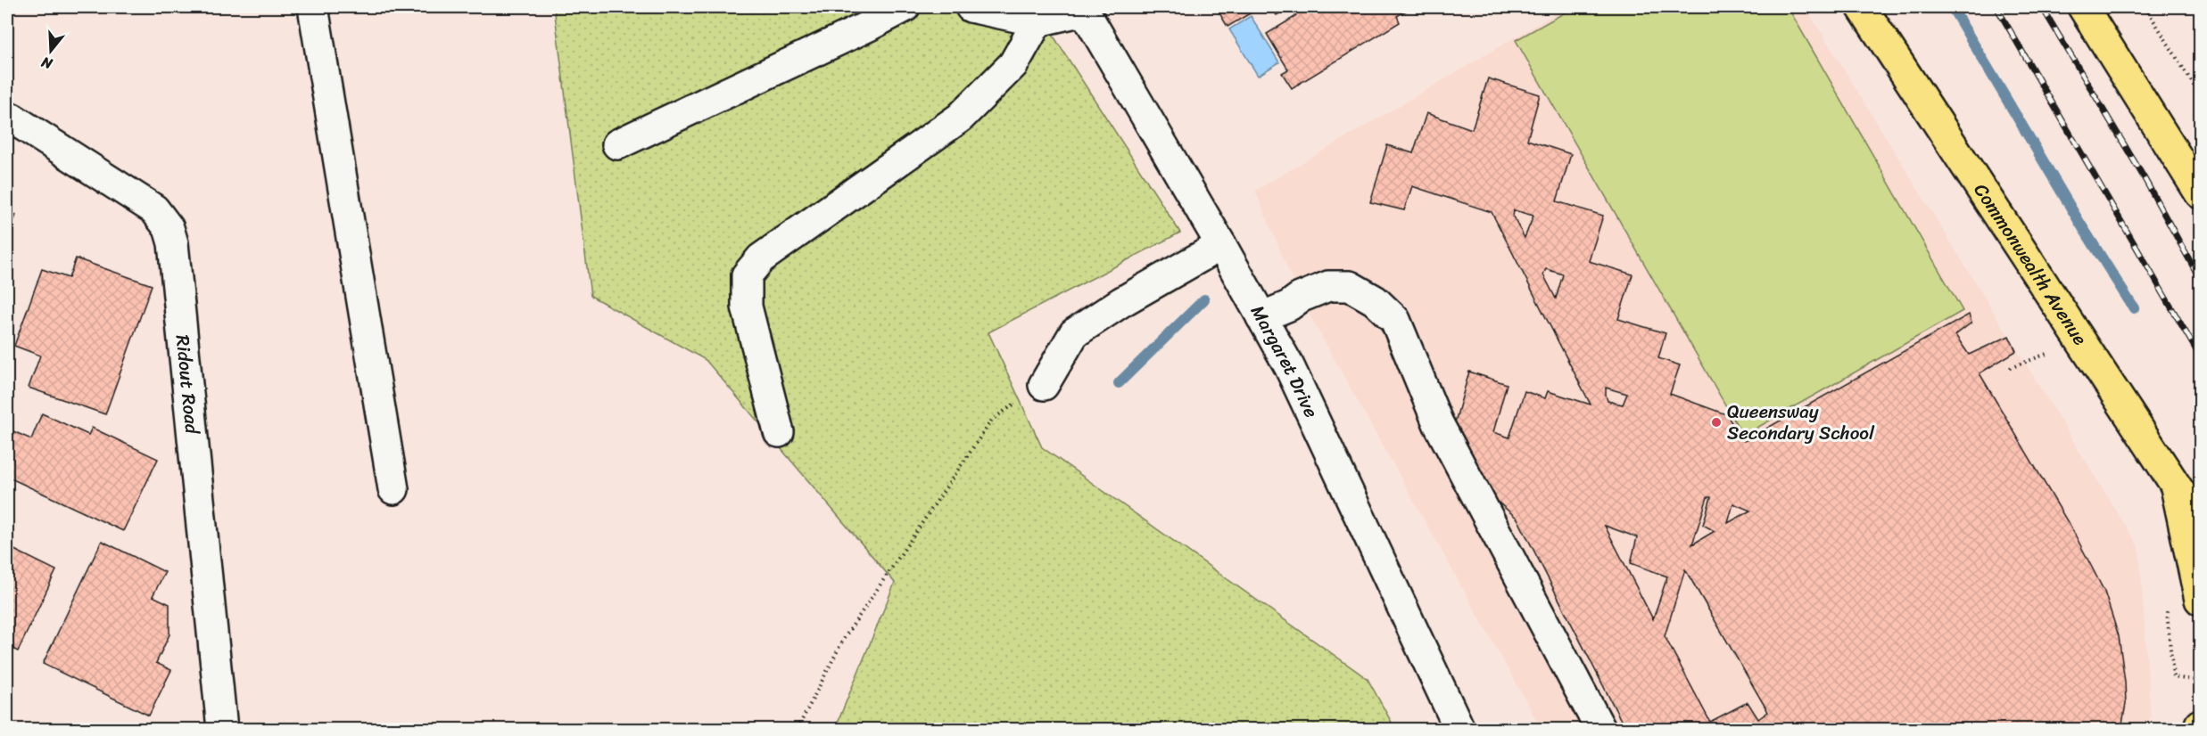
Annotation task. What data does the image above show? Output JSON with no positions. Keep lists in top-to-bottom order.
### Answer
{
  "streets": {
    "main road": ["Commonwealth Avenue"],
    "street": ["Margaret Drive", "Ridout Road"]
  },
  "places": ["Queensway Secondary School"],
  "north": "bottom"
}
